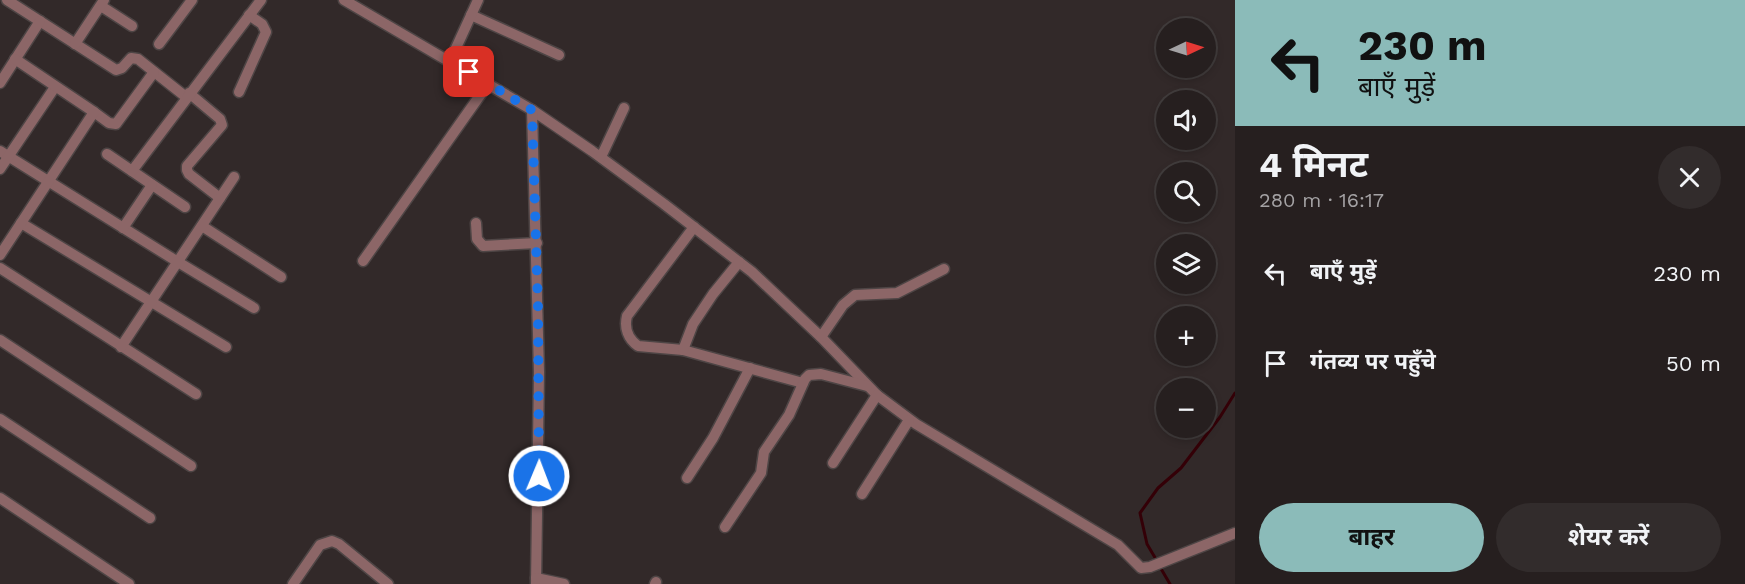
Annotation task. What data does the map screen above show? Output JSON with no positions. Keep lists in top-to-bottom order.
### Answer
{
  "north": "right",
  "page": {
    "turn": ["230 m", "बाएँ मुड़ें"],
    "map_buttons": ["+", "−"],
    "heading": ["4 मिनट", "280 m · 16:17"],
    "list": [
      {
        "name": "बाएँ मुड़ें",
        "value": "230 m"
      },
      {
        "name": "गंतव्य पर पहुँचे",
        "value": "50 m"
      }
    ],
    "buttons": ["बाहर", "शेयर करें"]
  }
}
